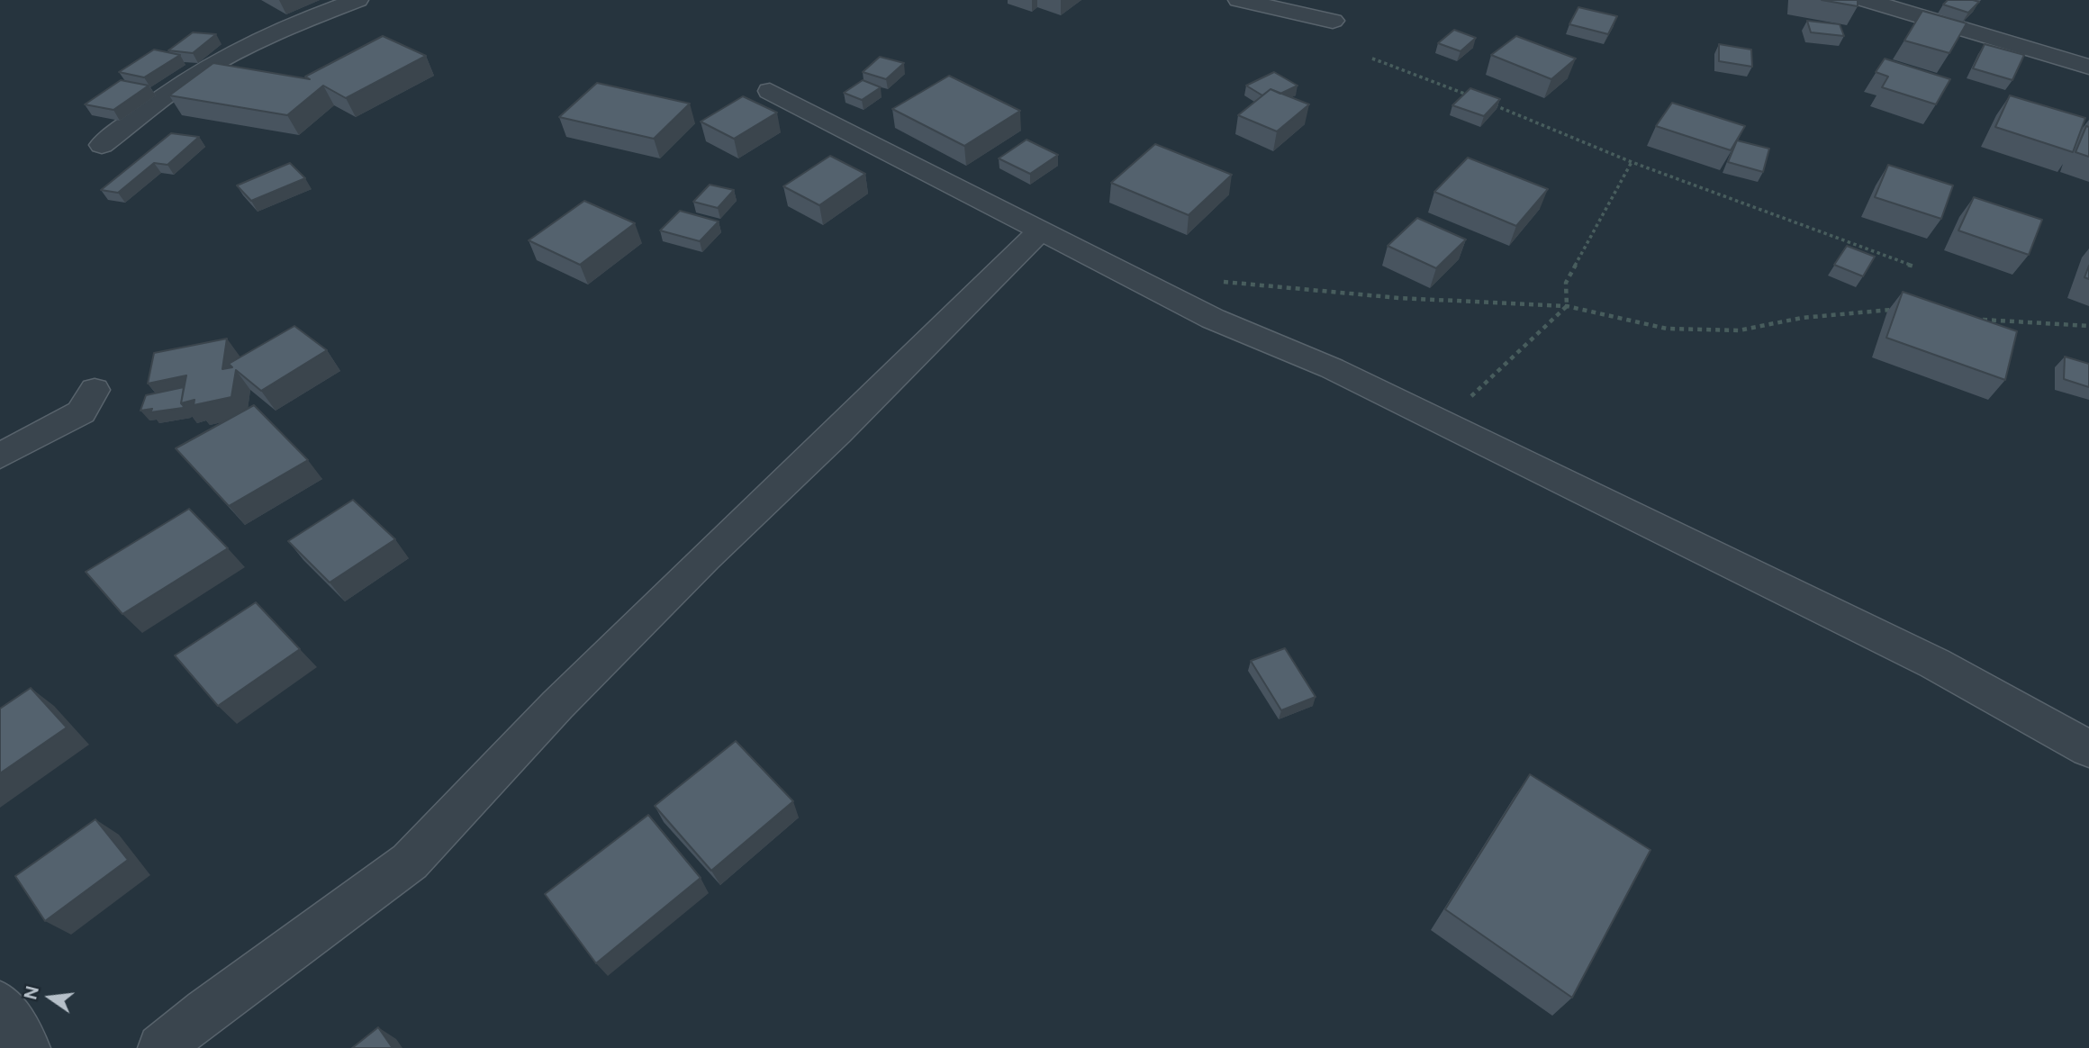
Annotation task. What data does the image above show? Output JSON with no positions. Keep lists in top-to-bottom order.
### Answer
{
  "north": "left"
}
